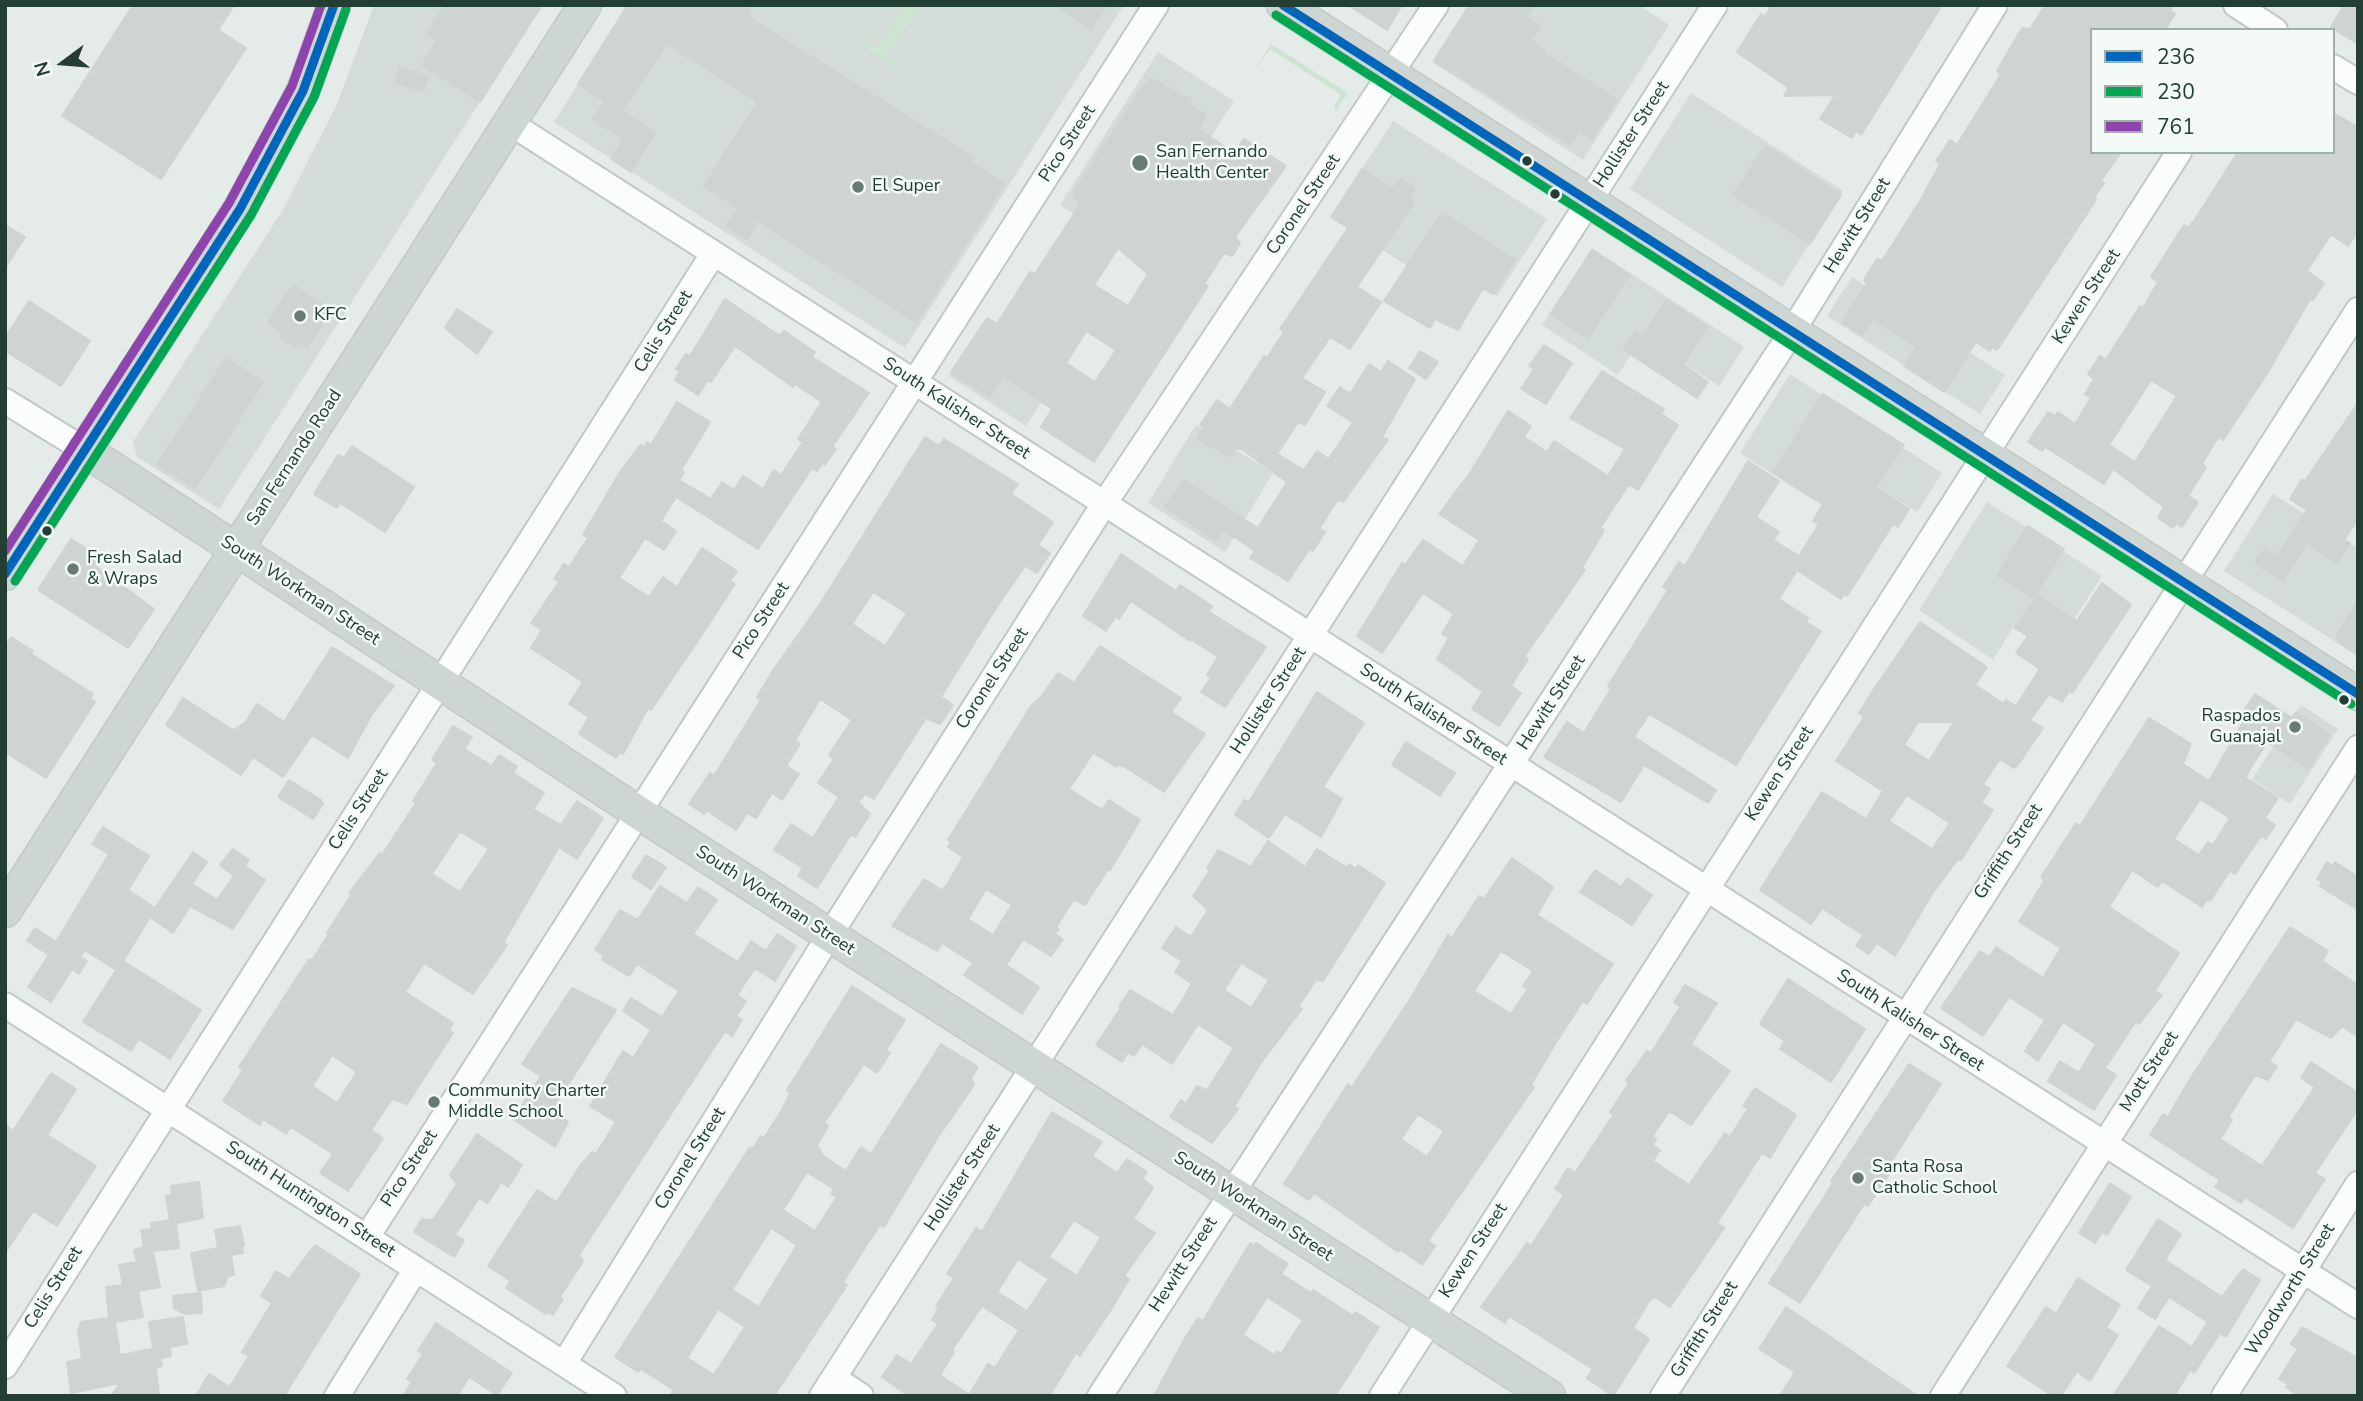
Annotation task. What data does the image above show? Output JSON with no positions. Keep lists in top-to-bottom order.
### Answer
{
  "streets": {
    "main road": ["San Fernando Road", "South Workman Street"],
    "street": [
      "Hollister Street",
      "Pico Street",
      "Coronel Street",
      "Hewitt Street",
      "Kewen Street",
      "Celis Street",
      "South Kalisher Street",
      "Griffith Street",
      "Mott Street",
      "South Huntington Street",
      "Woodworth Street"
    ]
  },
  "crossings": [
    ["Hollister Street", "South Kalisher Street"],
    ["Hollister Street", "South Workman Street"],
    ["Pico Street", "South Kalisher Street"],
    ["Pico Street", "South Workman Street"],
    ["Pico Street", "South Huntington Street"],
    ["Coronel Street", "South Kalisher Street"],
    ["Coronel Street", "South Workman Street"],
    ["Coronel Street", "South Huntington Street"],
    ["Hewitt Street", "South Kalisher Street"],
    ["Hewitt Street", "South Workman Street"],
    ["Kewen Street", "South Kalisher Street"],
    ["Kewen Street", "South Workman Street"],
    ["Celis Street", "South Kalisher Street"],
    ["Celis Street", "South Workman Street"],
    ["Celis Street", "South Huntington Street"],
    ["South Kalisher Street", "San Fernando Road"],
    ["South Kalisher Street", "Griffith Street"],
    ["South Kalisher Street", "Mott Street"],
    ["South Kalisher Street", "Woodworth Street"],
    ["San Fernando Road", "South Workman Street"]
  ],
  "places": [
    "San Fernando Health Center",
    "El Super",
    "KFC",
    "Fresh Salad & Wraps",
    "Raspados Guanajal",
    "Community Charter Middle School",
    "Santa Rosa Catholic School"
  ],
  "lines": ["transit line 236", "transit line 761", "transit line 230"],
  "legend": ["236", "230", "761"],
  "north": "left"
}
